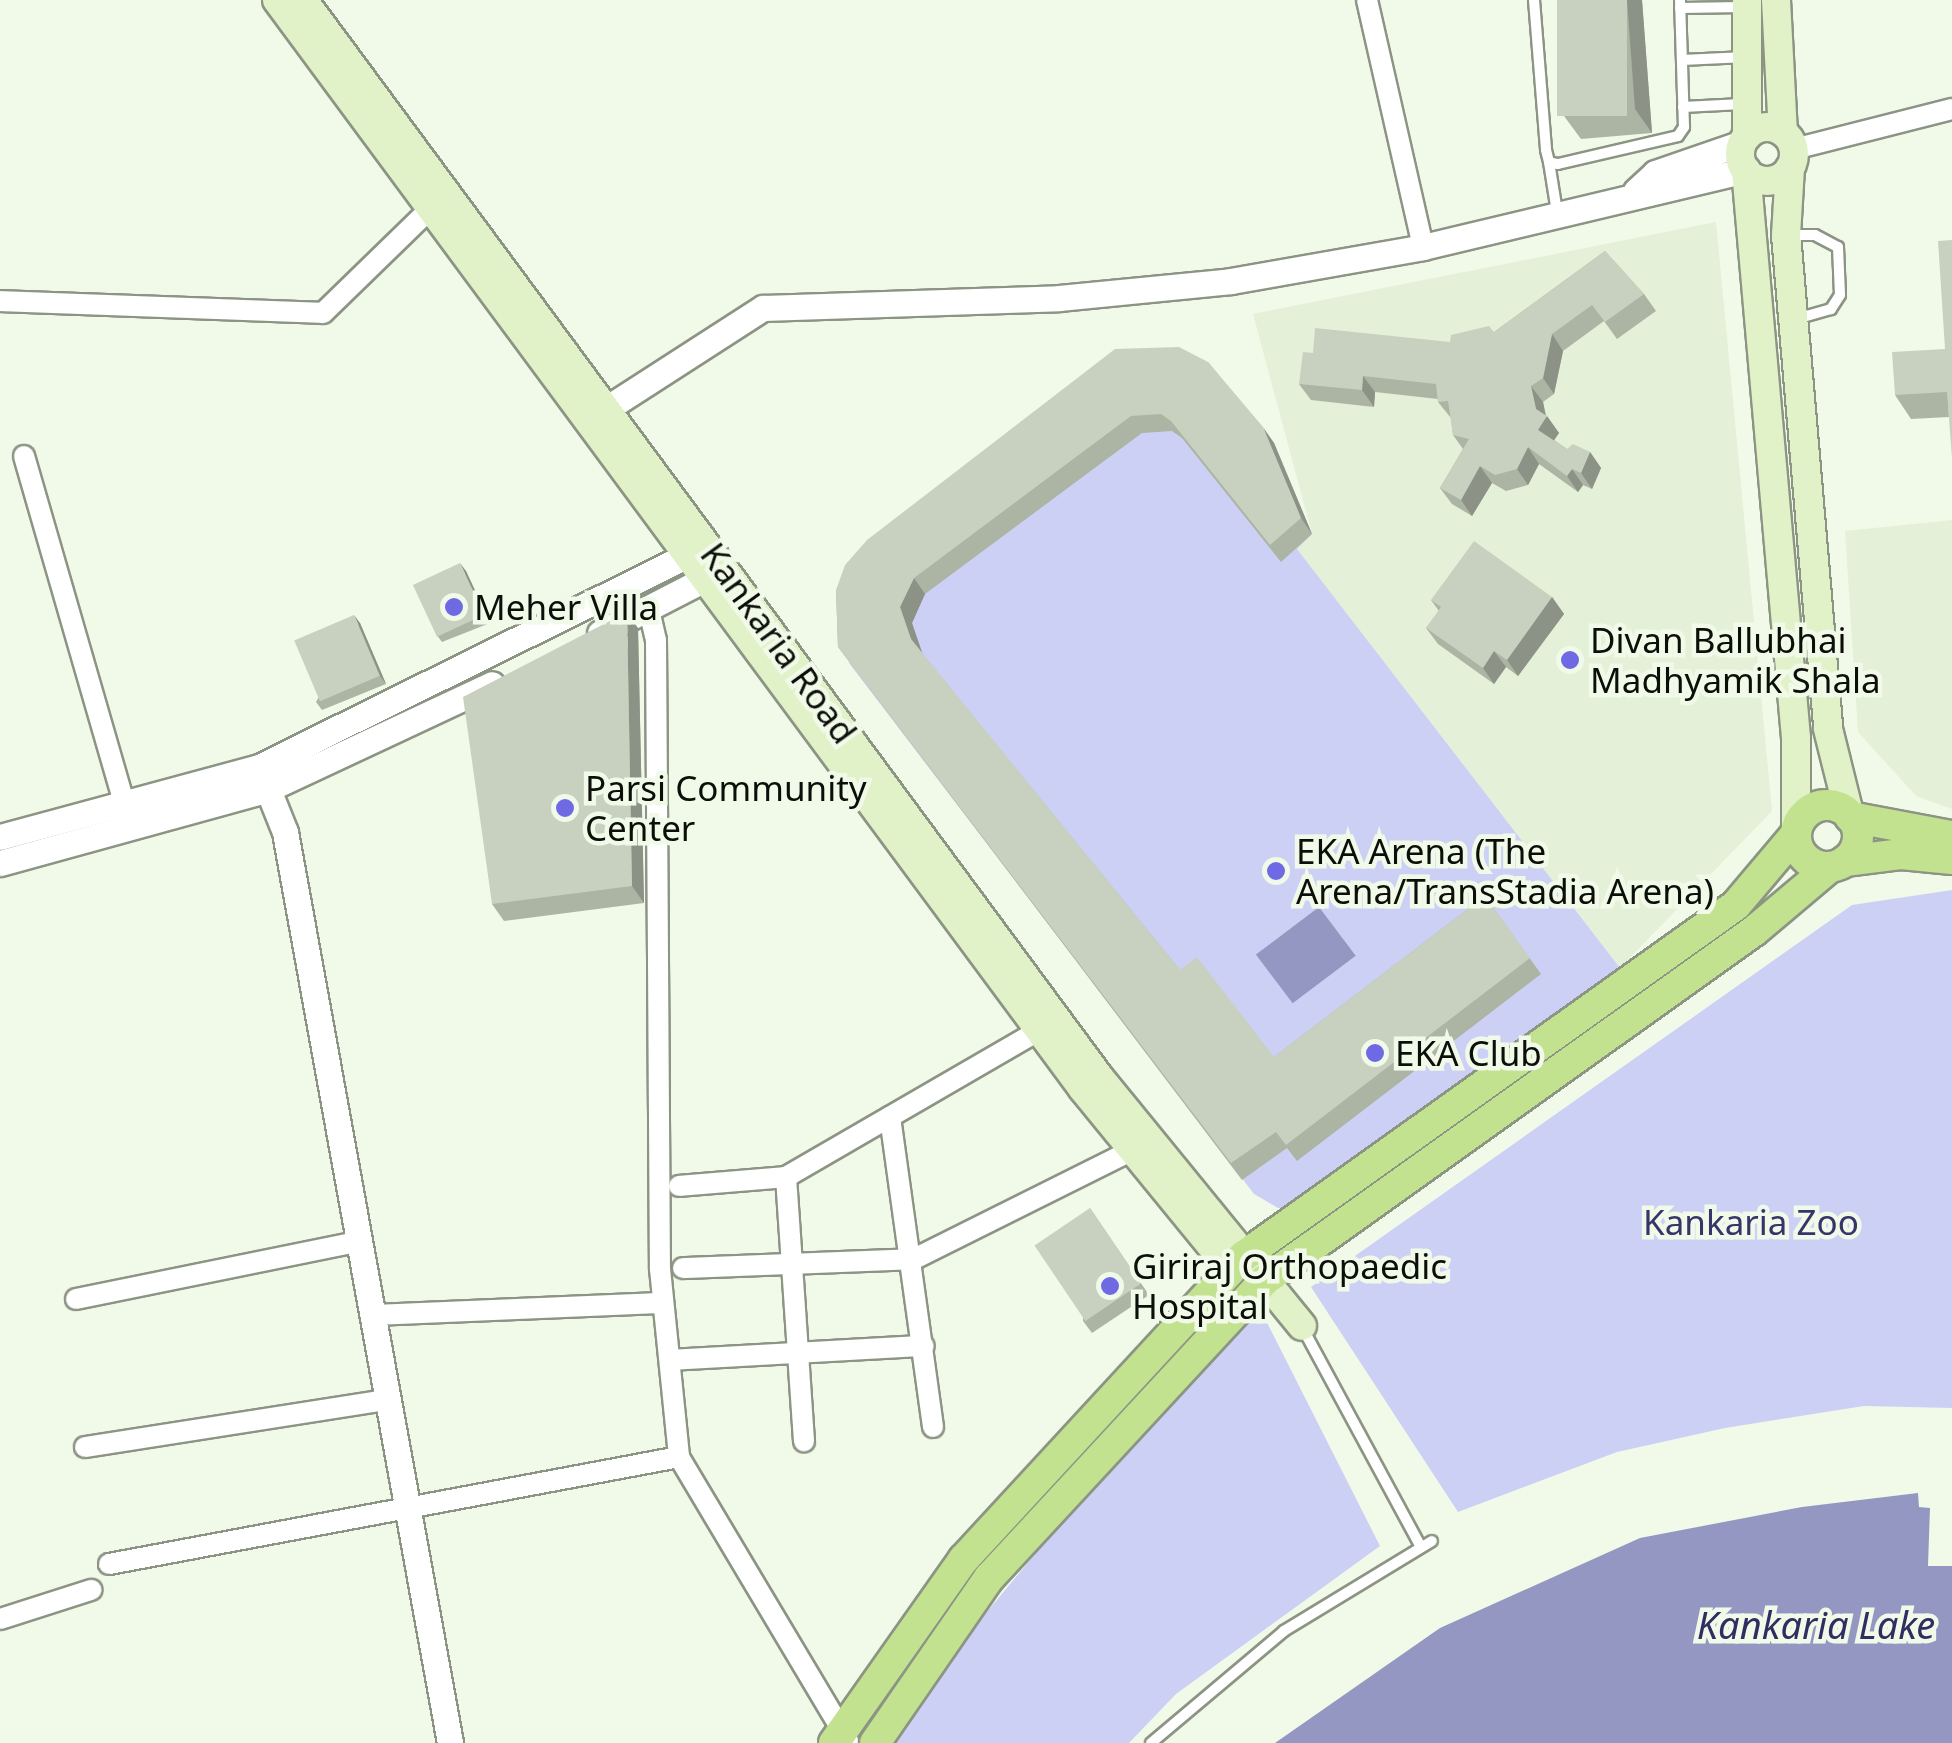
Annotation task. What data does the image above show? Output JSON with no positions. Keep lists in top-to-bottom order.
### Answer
{
  "streets": {
    "main road": ["Kankaria Road"]
  },
  "water": ["Kankaria Lake"],
  "parks": ["Kankaria Zoo"],
  "places": [
    "Meher Villa",
    "Divan Ballubhai Madhyamik Shala",
    "Parsi Community Center",
    "EKA Arena (The Arena/TransStadia Arena)",
    "EKA Club",
    "Giriraj Orthopaedic Hospital"
  ]
}
